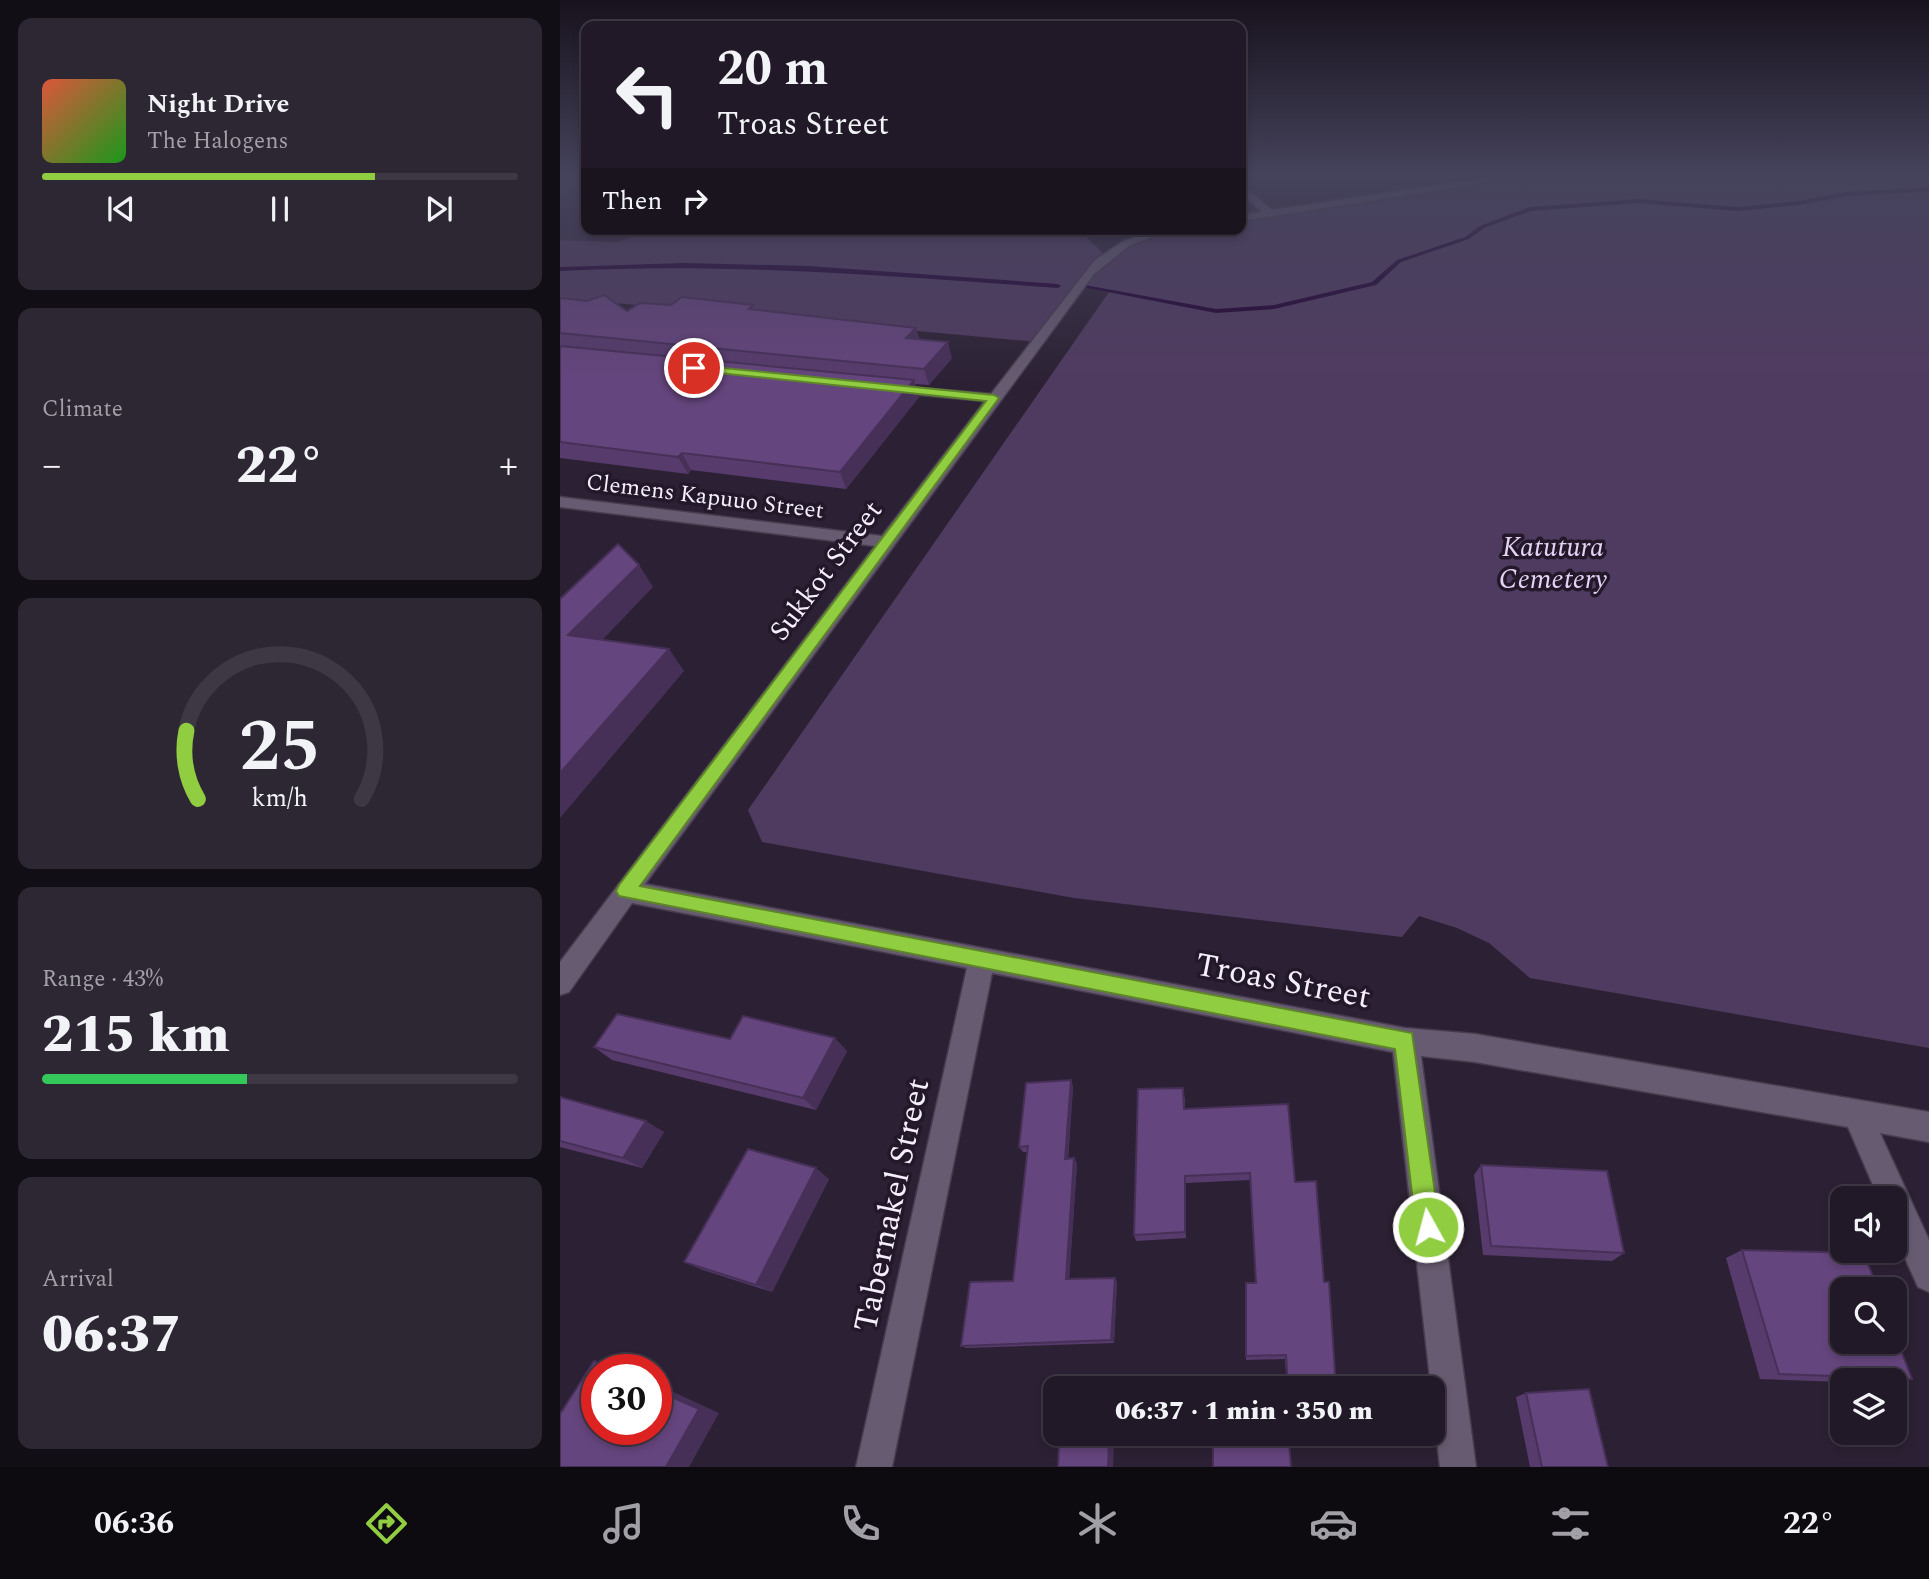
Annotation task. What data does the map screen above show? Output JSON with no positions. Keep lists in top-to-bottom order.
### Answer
{
  "streets": {
    "street": [
      "Clemens Kapuuo Street",
      "Sukkot Street",
      "Troas Street",
      "Tabernakel Street"
    ]
  },
  "crossings": [
    ["Clemens Kapuuo Street", "Sukkot Street"],
    ["Sukkot Street", "Troas Street"],
    ["Troas Street", "Tabernakel Street"]
  ],
  "parks": ["Katutura Cemetery"],
  "page": {
    "turn": ["20 m", "Troas Street"],
    "song": ["Night Drive", "The Halogens"],
    "then": "Then",
    "tile": [
      "Climate",
      ["Range · 43%", "215 km"],
      ["Arrival", "06:37"]
    ],
    "heat": ["−", "22°", "+"],
    "limit": "30",
    "trip": "06:37 · 1 min · 350 m",
    "tabs": ["06:36", "22°"],
    "gauge": ["25", "km/h"]
  }
}
